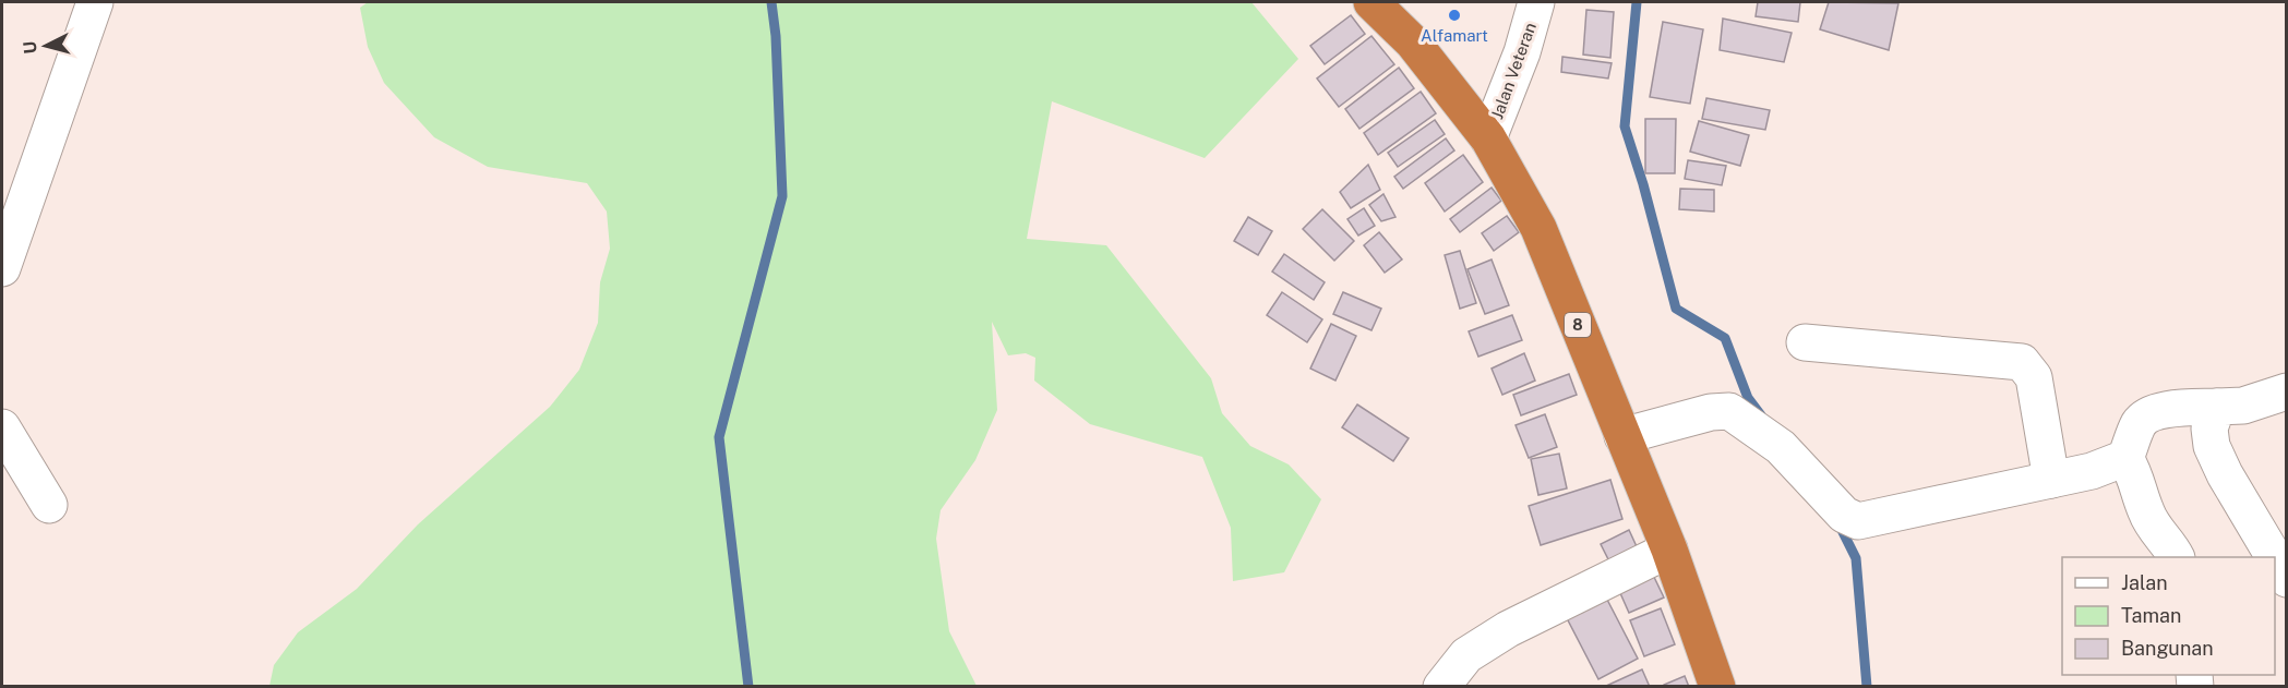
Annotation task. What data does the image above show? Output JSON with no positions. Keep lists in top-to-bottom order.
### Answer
{
  "streets": {
    "highway": ["8"],
    "street": ["Jalan Veteran"]
  },
  "crossings": [
    ["Jalan Veteran", "8"]
  ],
  "places": ["Alfamart"],
  "legend": ["Jalan", "Taman", "Bangunan"],
  "north": "left"
}
